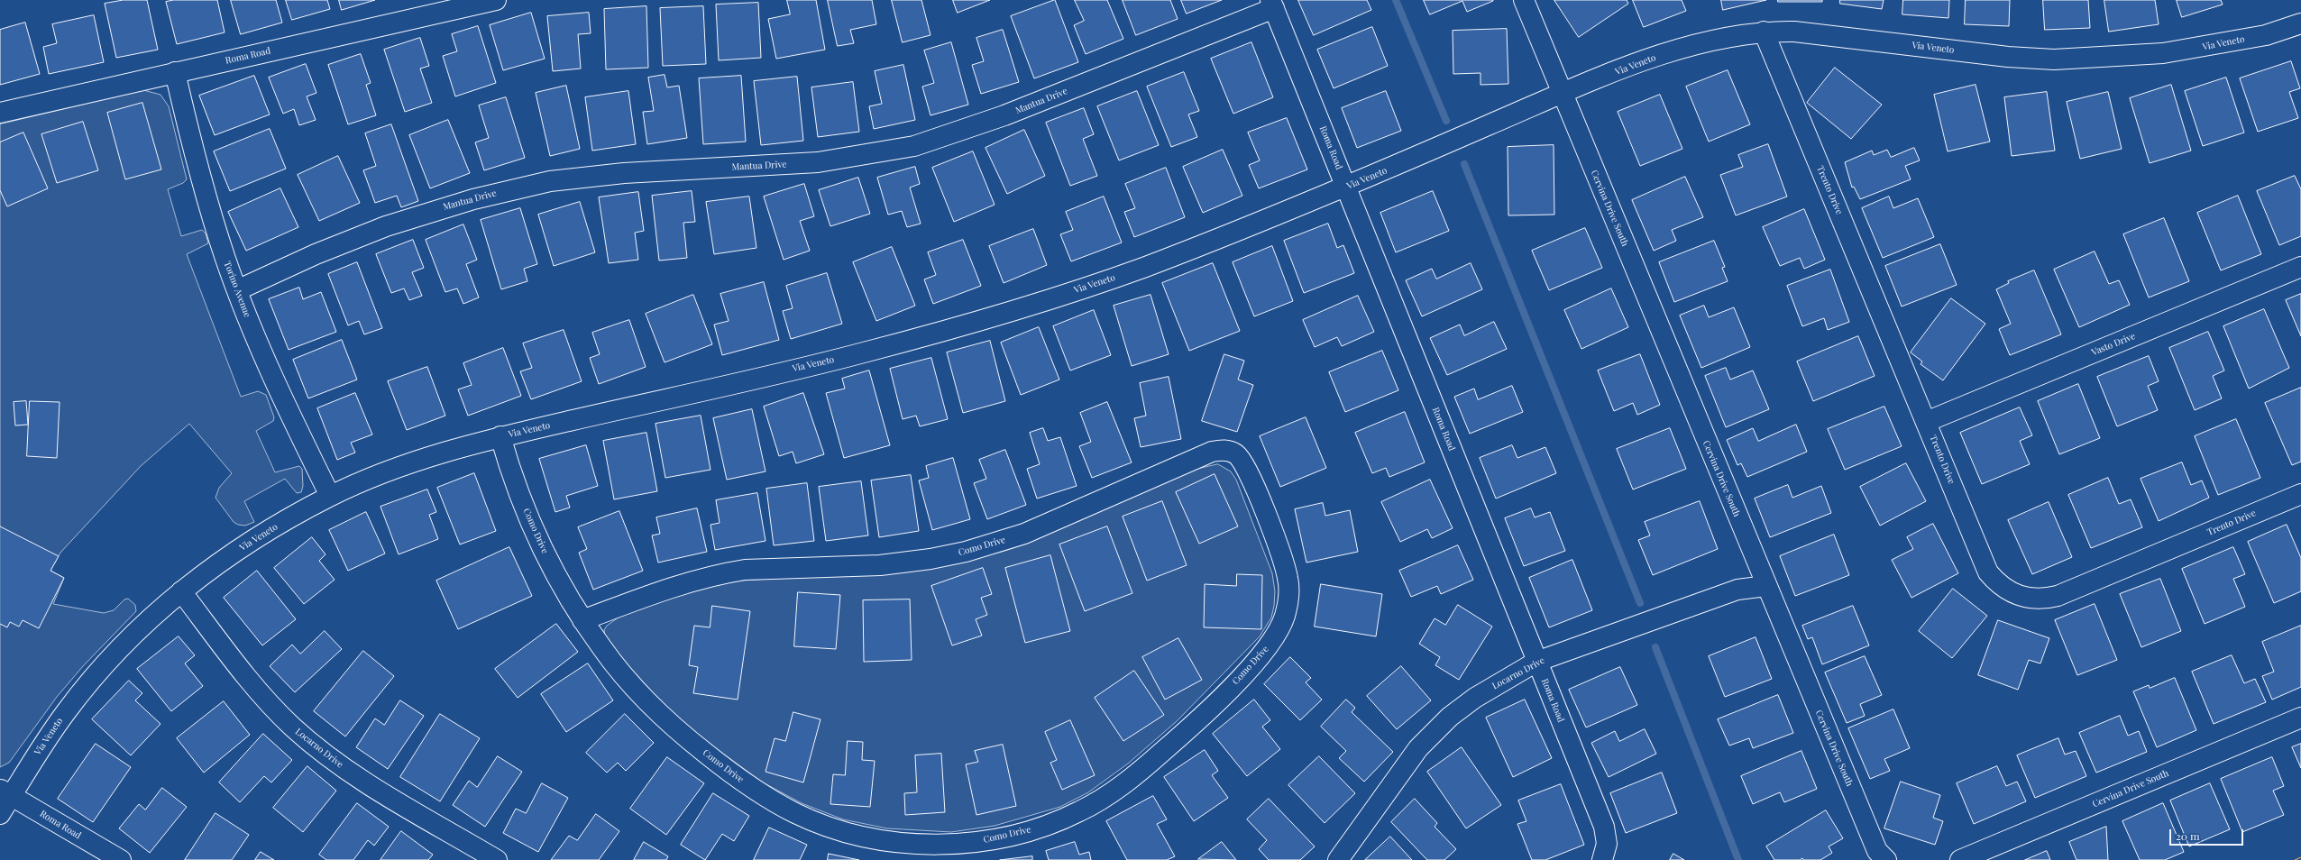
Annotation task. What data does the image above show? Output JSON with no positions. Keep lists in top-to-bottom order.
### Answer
{
  "streets": {
    "street": [
      "Via Veneto",
      "Roma Road",
      "Mantua Drive",
      "Trento Drive",
      "Cervina Drive South",
      "Torino Avenue",
      "Vasto Drive",
      "Como Drive",
      "Locarno Drive"
    ]
  },
  "crossings": [
    ["Via Veneto", "Roma Road"],
    ["Via Veneto", "Trento Drive"],
    ["Via Veneto", "Cervina Drive South"],
    ["Via Veneto", "Torino Avenue"],
    ["Via Veneto", "Como Drive"],
    ["Via Veneto", "Locarno Drive"],
    ["Roma Road", "Mantua Drive"],
    ["Roma Road", "Torino Avenue"],
    ["Roma Road", "Locarno Drive"],
    ["Mantua Drive", "Torino Avenue"],
    ["Trento Drive", "Vasto Drive"],
    ["Cervina Drive South", "Locarno Drive"]
  ],
  "scale_bar": "20 m"
}
